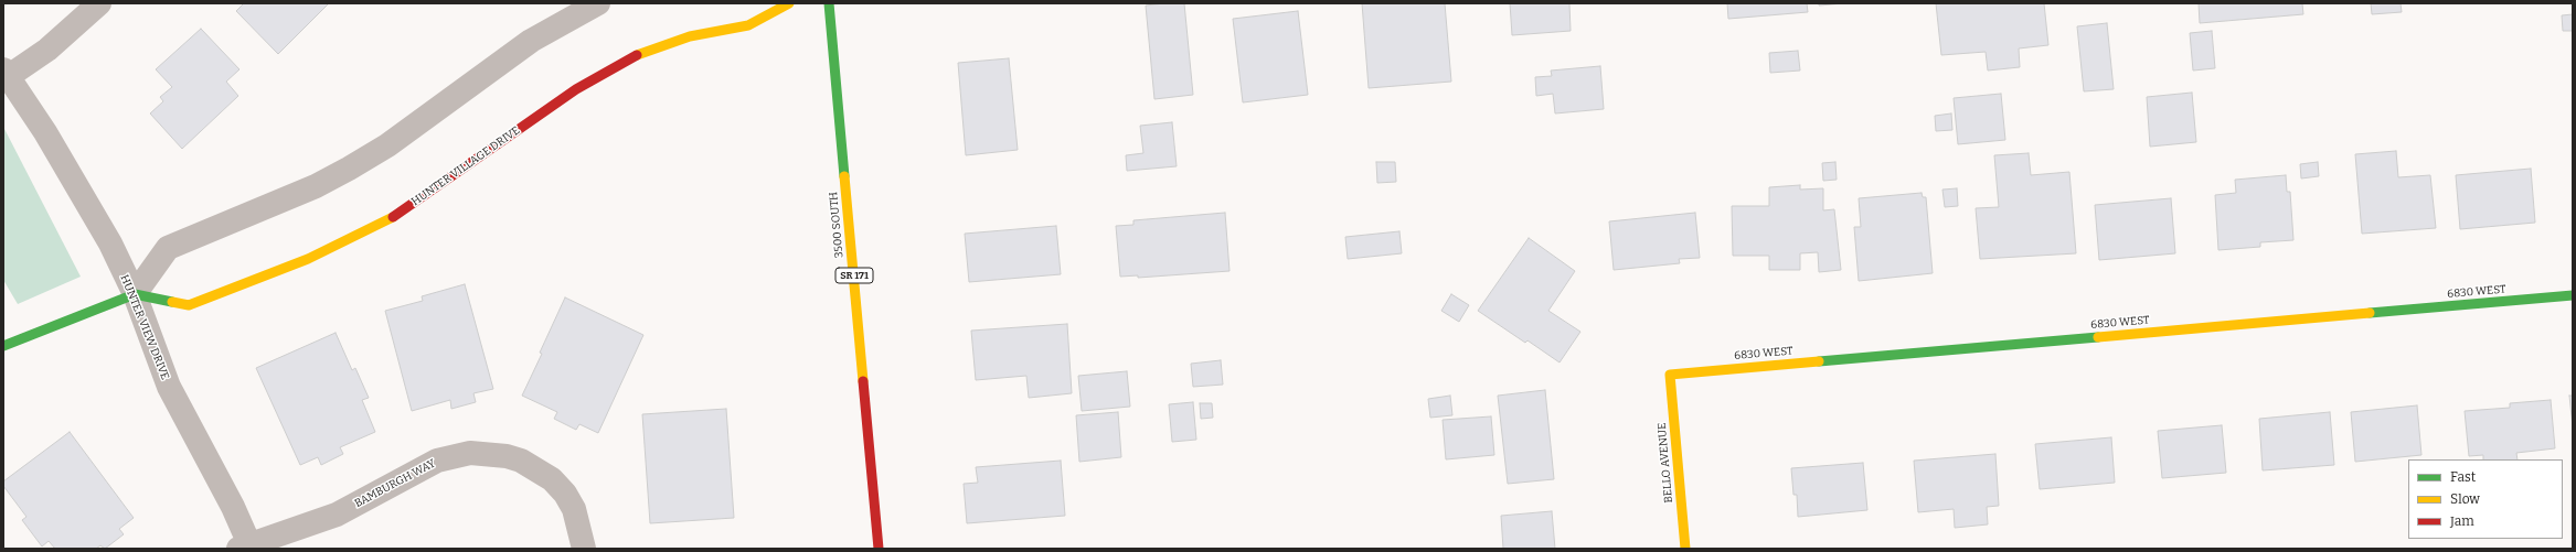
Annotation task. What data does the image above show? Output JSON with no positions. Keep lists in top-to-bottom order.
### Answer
{
  "streets": {
    "street": [
      "HUNTER VILLAGE DRIVE",
      "3500 SOUTH",
      "SR 171",
      "6830 WEST",
      "HUNTER VIEW DRIVE",
      "BELLO AVENUE",
      "BAMBURGH WAY"
    ]
  },
  "crossings": [
    ["HUNTER VILLAGE DRIVE", "HUNTER VIEW DRIVE"],
    ["6830 WEST", "BELLO AVENUE"],
    ["HUNTER VIEW DRIVE", "BAMBURGH WAY"]
  ],
  "legend": ["Fast", "Slow", "Jam"]
}
